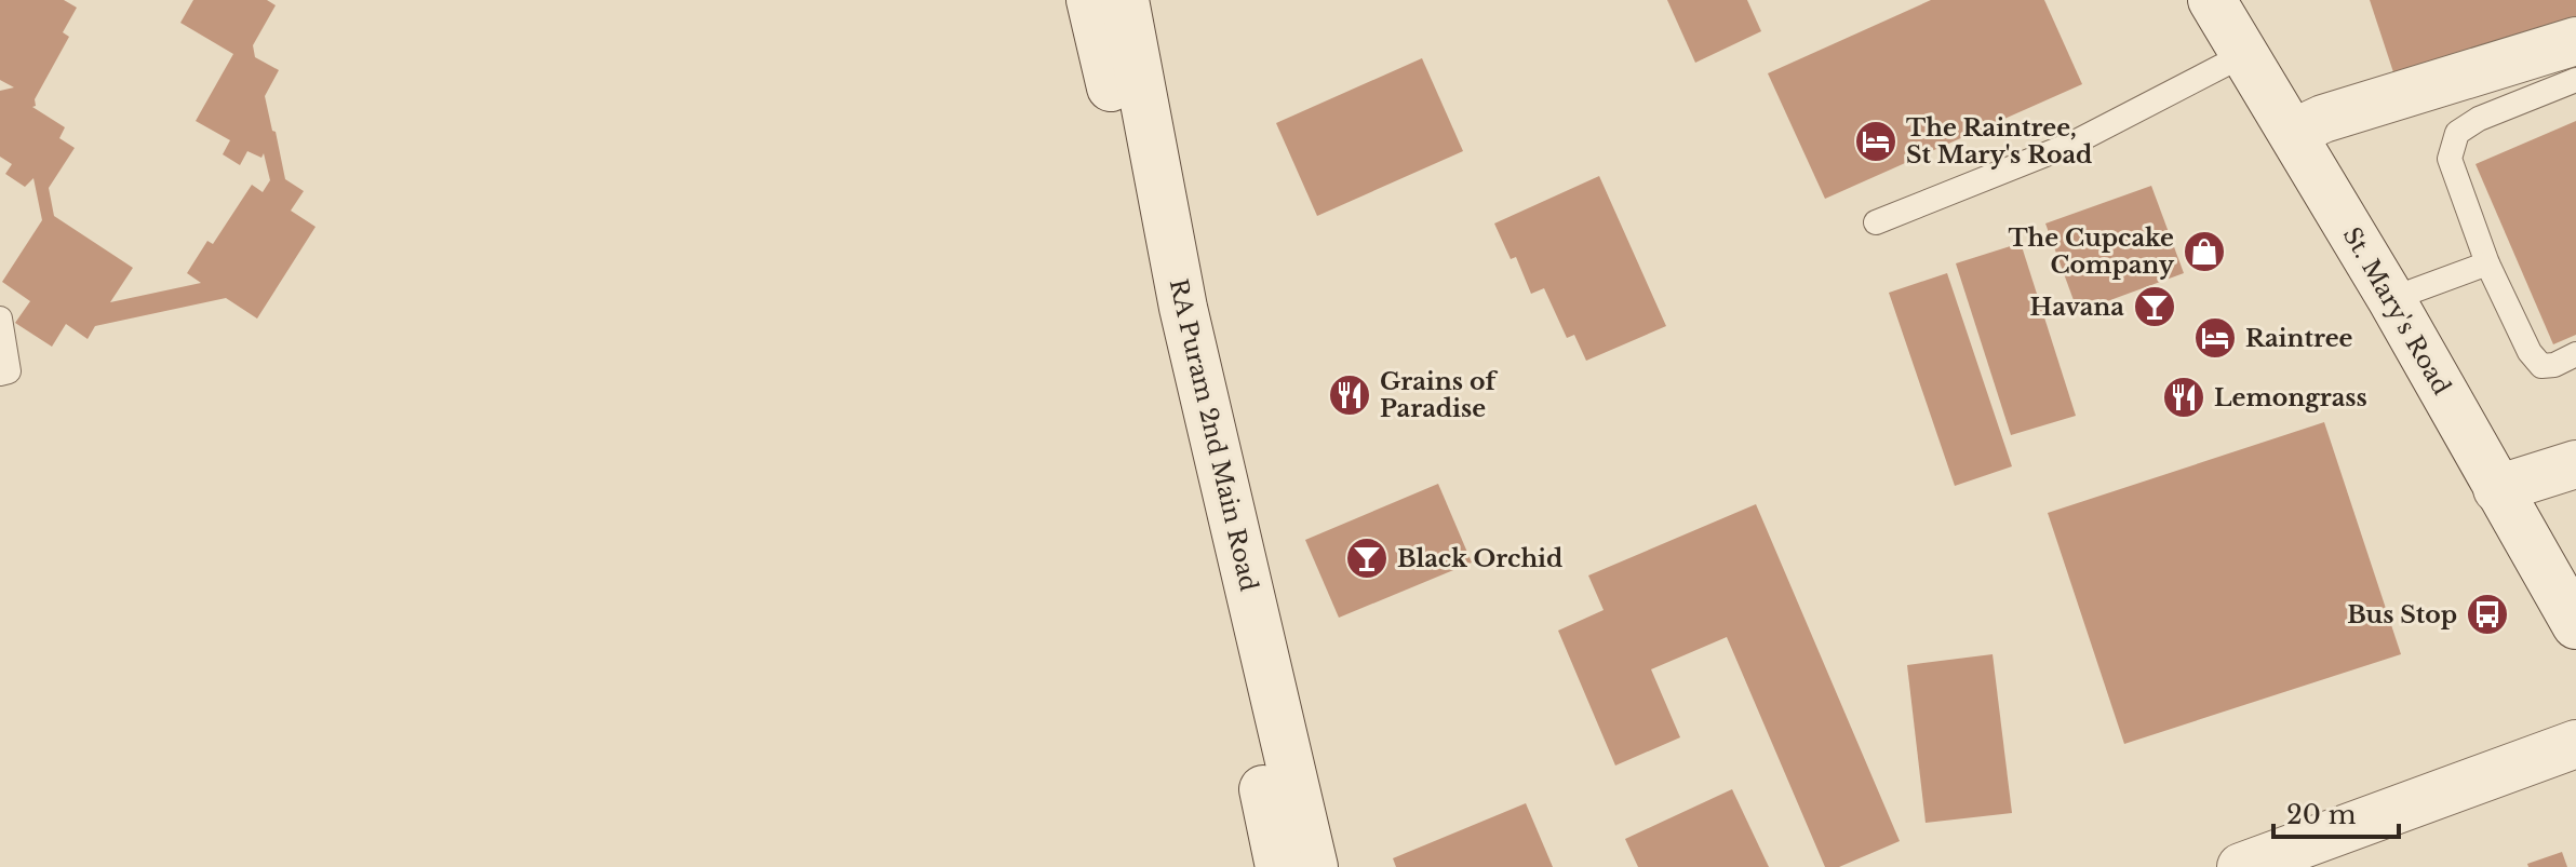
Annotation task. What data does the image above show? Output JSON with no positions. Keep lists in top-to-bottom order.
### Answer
{
  "streets": {
    "main road": ["St. Mary's Road", "RA Puram 2nd Main Road"]
  },
  "places": {
    "hotel": ["The Raintree, St Mary's Road", "Raintree"],
    "shop": ["The Cupcake Company"],
    "bar": ["Havana", "Black Orchid"],
    "restaurant": ["Grains of Paradise", "Lemongrass"],
    "bus stop": ["Bus Stop"]
  },
  "scale_bar": "20 m"
}
